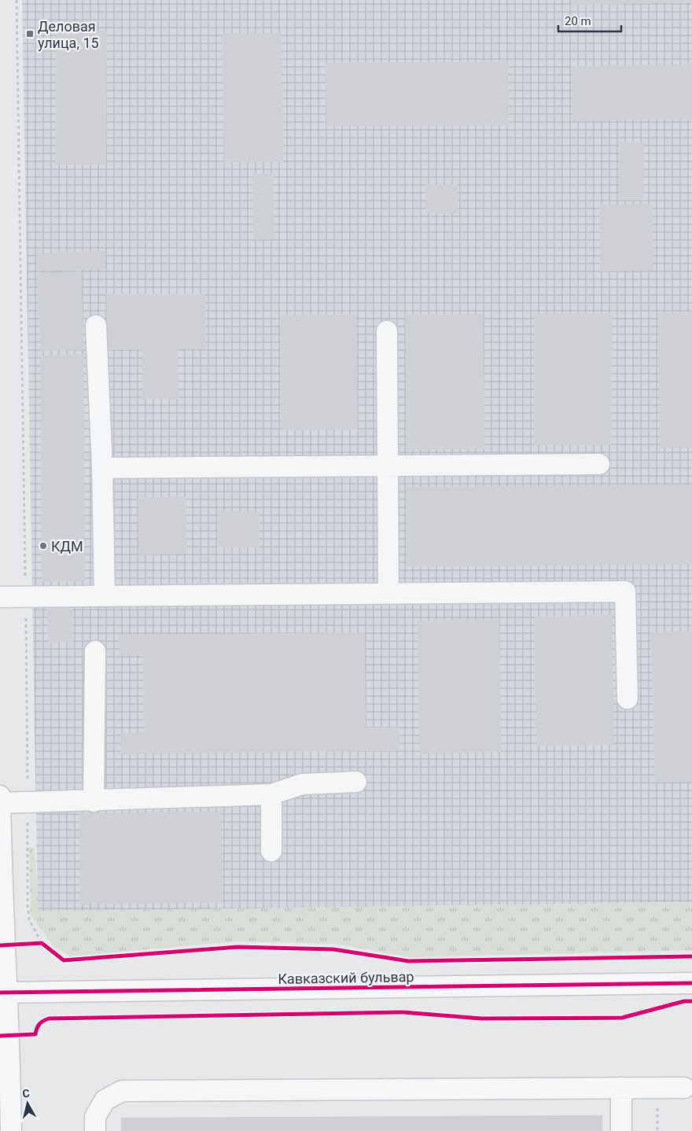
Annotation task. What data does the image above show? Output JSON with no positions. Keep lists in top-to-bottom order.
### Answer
{
  "streets": {
    "street": ["Кавказский бульвар"]
  },
  "places": {
    "transit": ["Деловая улица, 15"],
    "other": ["КДМ"]
  },
  "scale_bar": "20 m",
  "north": "top"
}
